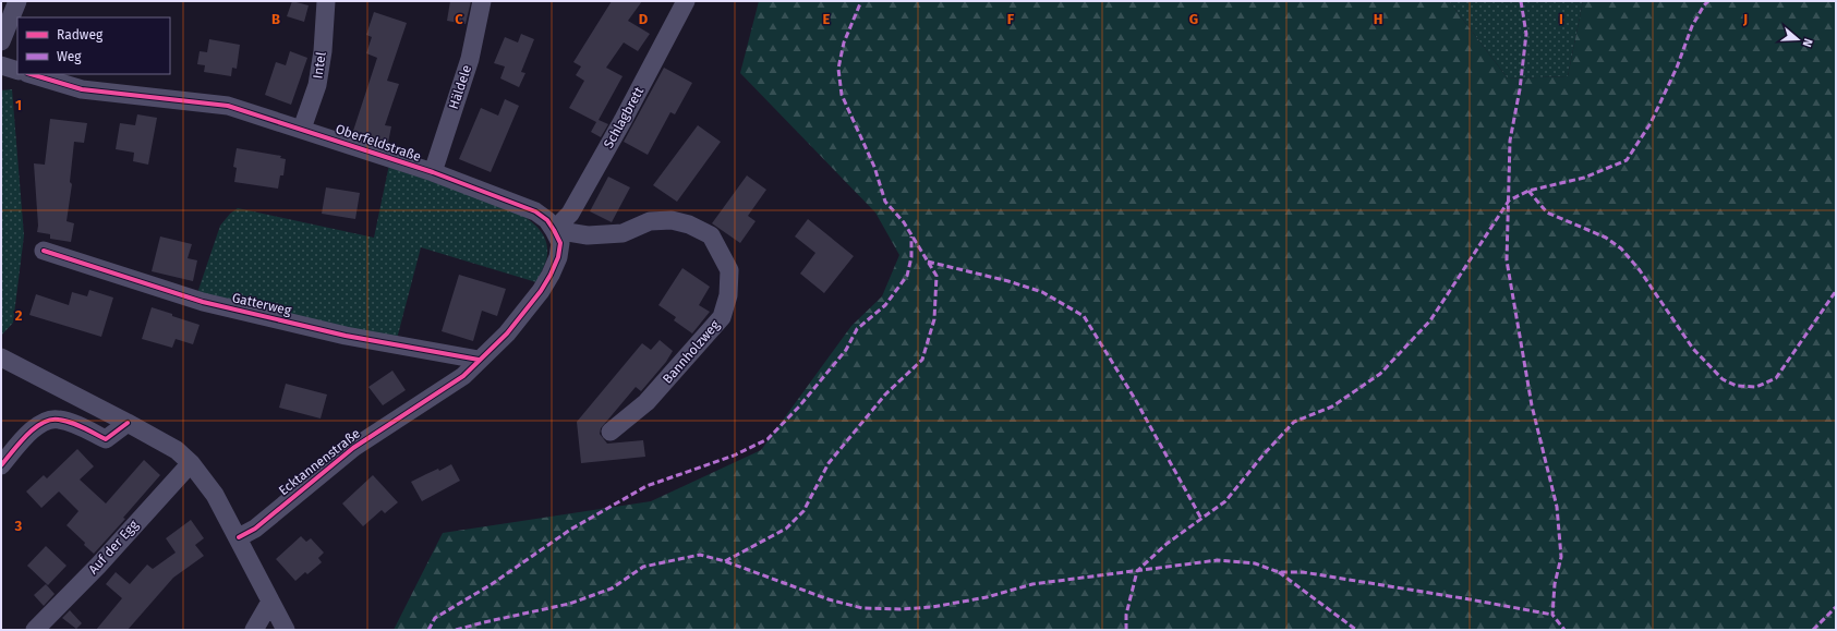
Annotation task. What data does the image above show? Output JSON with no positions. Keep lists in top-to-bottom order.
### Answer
{
  "streets": {
    "street": [
      "Intel",
      "Häldele",
      "Schlagbrett",
      "Oberfeldstraße",
      "Gatterweg",
      "Bannholzweg",
      "Ecktannenstraße",
      "Auf der Egg"
    ]
  },
  "crossings": [
    ["Intel", "Oberfeldstraße"],
    ["Häldele", "Oberfeldstraße"],
    ["Schlagbrett", "Oberfeldstraße"],
    ["Schlagbrett", "Bannholzweg"],
    ["Oberfeldstraße", "Gatterweg"],
    ["Oberfeldstraße", "Bannholzweg"],
    ["Oberfeldstraße", "Ecktannenstraße"],
    ["Gatterweg", "Ecktannenstraße"]
  ],
  "legend": ["Radweg", "Weg"],
  "north": "right",
  "grid": {
    "columns": [
      "B",
      "C",
      "D",
      "E",
      "F",
      "G",
      "H",
      "I",
      "J"
    ],
    "rows": ["1", "2", "3"]
  }
}
